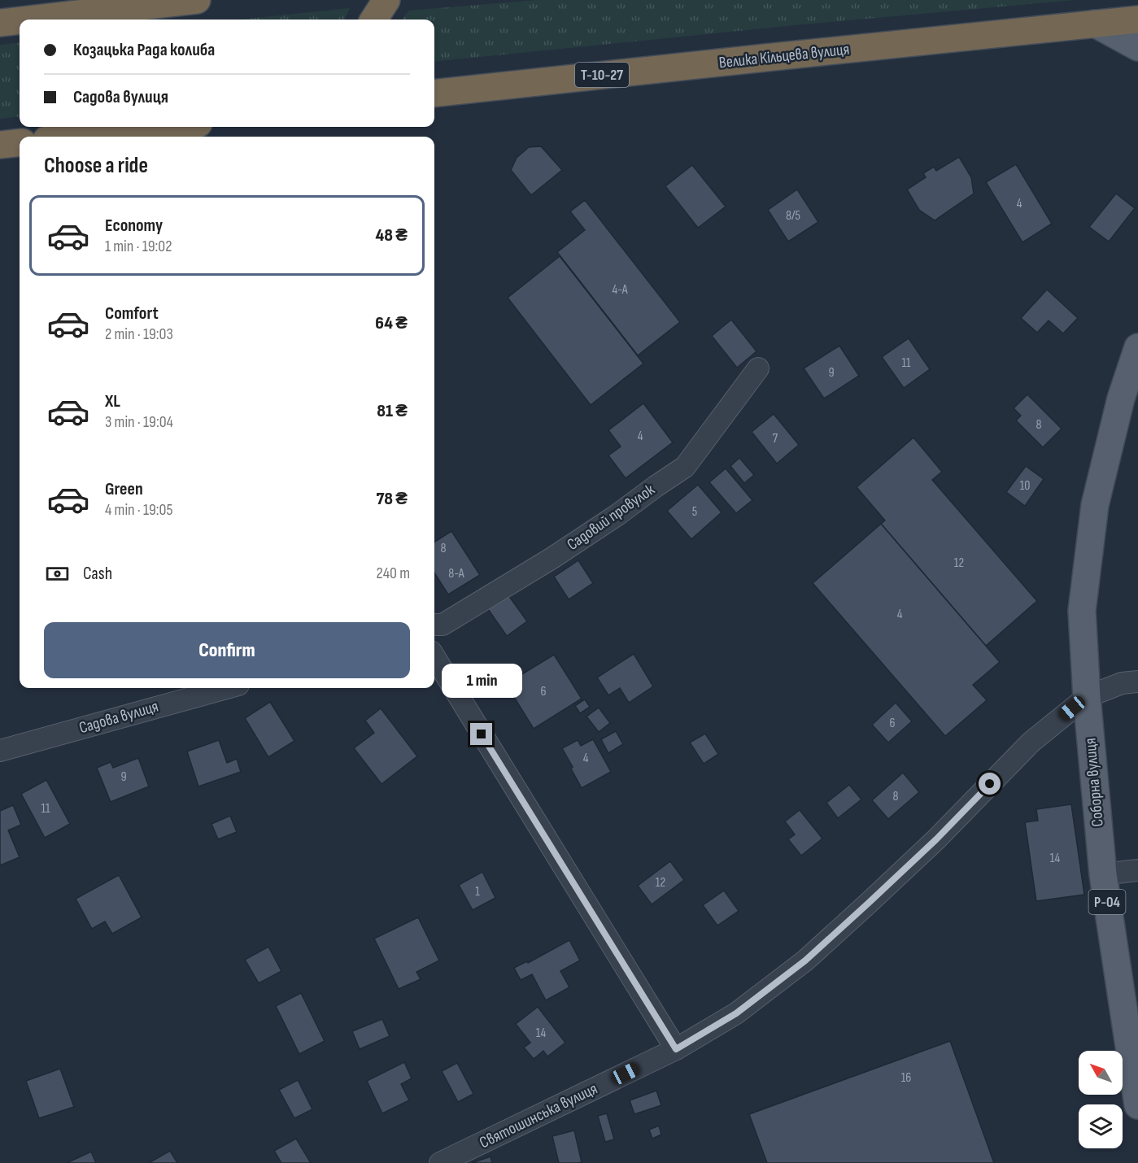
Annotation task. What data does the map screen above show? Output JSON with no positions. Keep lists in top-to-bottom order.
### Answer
{
  "streets": {
    "highway": ["Велика Кільцева вулиця", "Т-10-27"],
    "main road": ["Соборна вулиця", "Р-04"],
    "street": ["Садовий провулок", "Садова вулиця", "Святошинська вулиця"]
  },
  "crossings": [
    ["Соборна вулиця", "Святошинська вулиця"]
  ],
  "house_numbers": [
    "4",
    "8/5",
    "4-А",
    "11",
    "9",
    "8",
    "4",
    "7",
    "10",
    "5",
    "8",
    "12",
    "8-А",
    "4",
    "6",
    "6",
    "4",
    "9",
    "8",
    "11",
    "14",
    "12",
    "1",
    "14",
    "16"
  ],
  "north": "top left",
  "page": {
    "banner": ["Козацька Рада колиба", "Садова вулиця"],
    "heading": "Choose a ride",
    "list": [
      {
        "name": "Economy",
        "note": "1 min · 19:02",
        "value": "48 ₴"
      },
      {
        "name": "Comfort",
        "note": "2 min · 19:03",
        "value": "64 ₴"
      },
      {
        "name": "XL",
        "note": "3 min · 19:04",
        "value": "81 ₴"
      },
      {
        "name": "Green",
        "note": "4 min · 19:05",
        "value": "78 ₴"
      }
    ],
    "pay": ["Cash", "240 m"],
    "buttons": "Confirm",
    "bubble": "1 min"
  }
}
